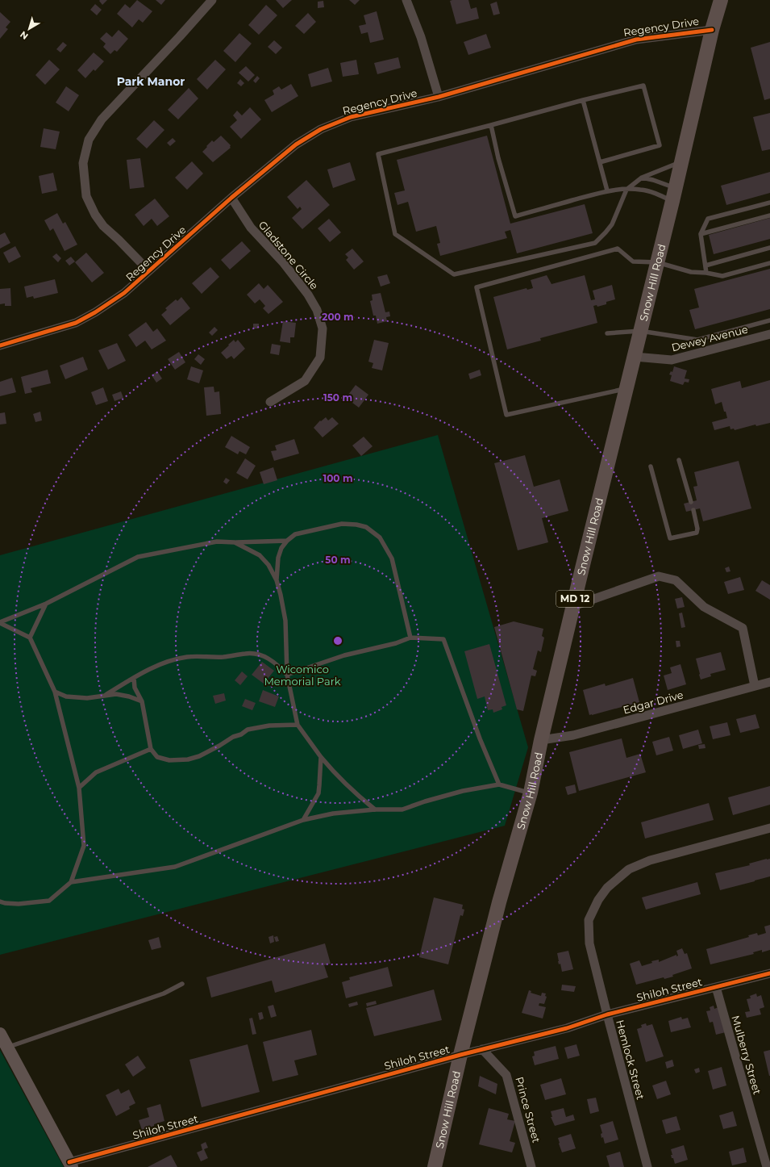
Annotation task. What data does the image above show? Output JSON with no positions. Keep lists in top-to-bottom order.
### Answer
{
  "streets": {
    "main road": ["Snow Hill Road", "MD 12"],
    "street": [
      "Regency Drive",
      "Gladstone Circle",
      "Dewey Avenue",
      "Edgar Drive",
      "Shiloh Street",
      "Mulberry Street",
      "Hemlock Street",
      "Prince Street"
    ]
  },
  "crossings": [
    ["Regency Drive", "Gladstone Circle"],
    ["Regency Drive", "Snow Hill Road"],
    ["Snow Hill Road", "Dewey Avenue"],
    ["Snow Hill Road", "Edgar Drive"],
    ["Snow Hill Road", "Shiloh Street"],
    ["Shiloh Street", "Mulberry Street"],
    ["Shiloh Street", "Hemlock Street"],
    ["Shiloh Street", "Prince Street"]
  ],
  "districts": ["Park Manor"],
  "parks": ["Wicomico Memorial Park"],
  "north": "bottom left",
  "rings": [
    "200 m",
    "150 m",
    "100 m",
    "50 m"
  ]
}
